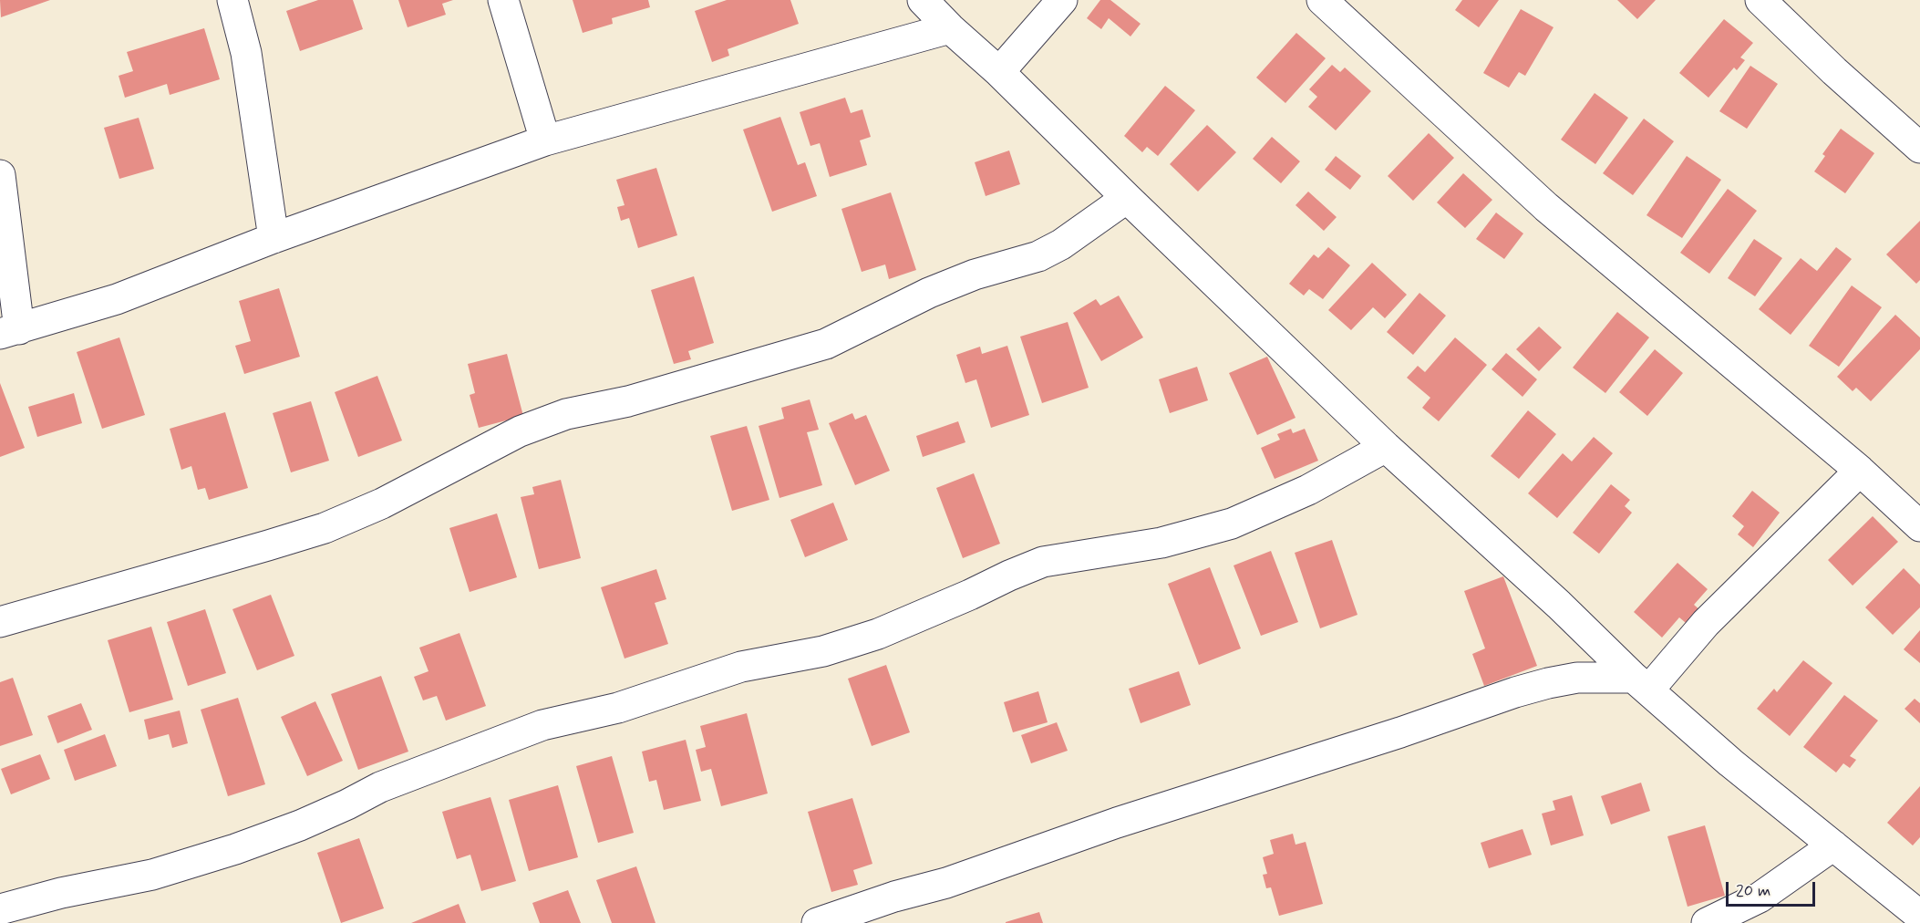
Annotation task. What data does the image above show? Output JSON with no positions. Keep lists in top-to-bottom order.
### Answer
{
  "scale_bar": "20 m"
}
